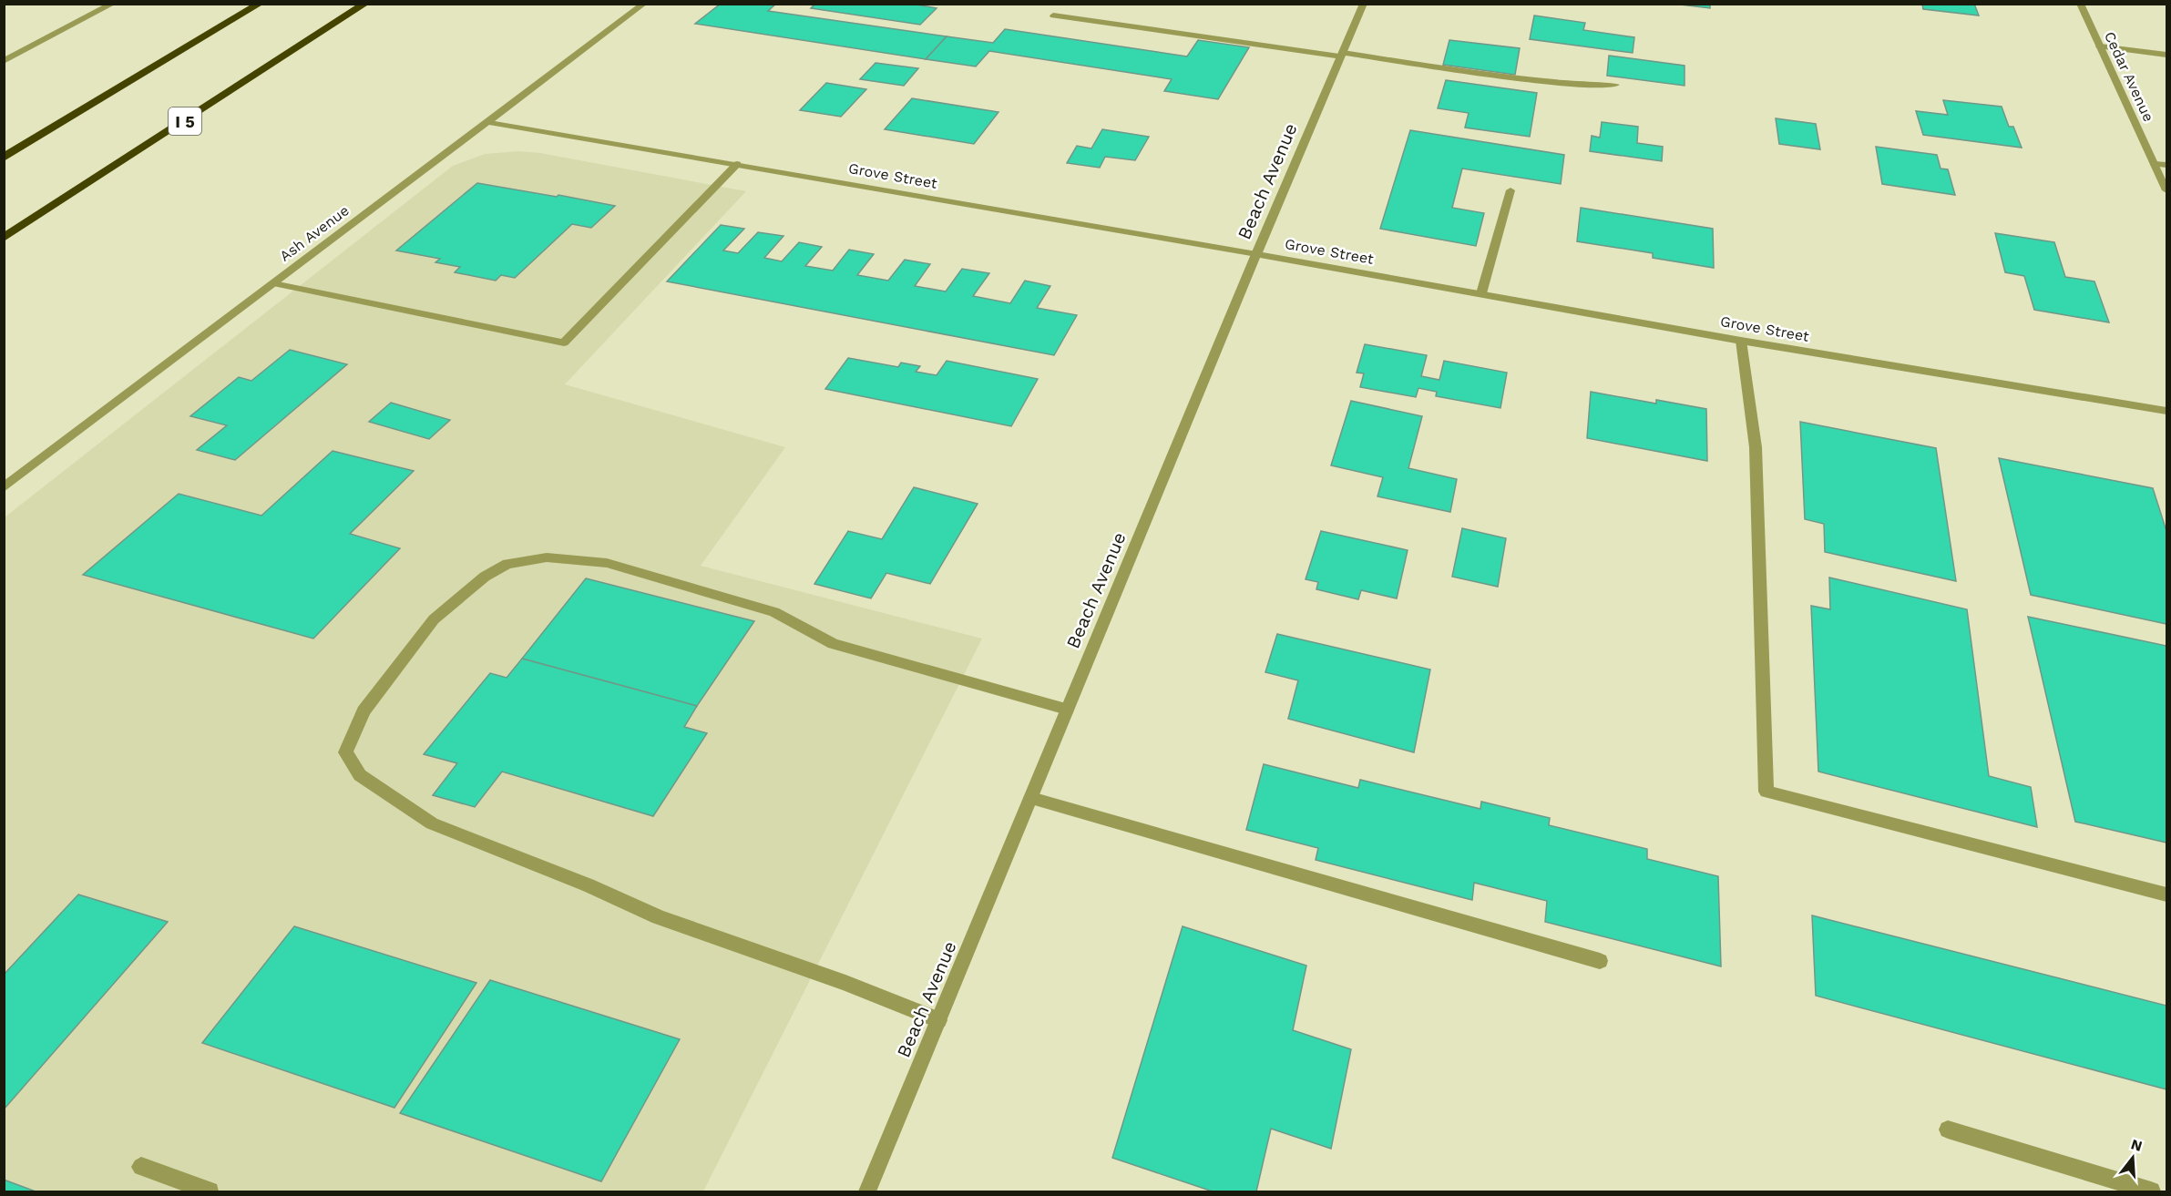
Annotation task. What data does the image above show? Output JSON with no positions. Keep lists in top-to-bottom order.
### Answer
{
  "streets": {
    "highway": ["I 5"],
    "street": [
      "Cedar Avenue",
      "Grove Street",
      "Beach Avenue",
      "Ash Avenue"
    ]
  },
  "crossings": [
    ["Grove Street", "Beach Avenue"],
    ["Grove Street", "Ash Avenue"]
  ],
  "north": "top"
}
